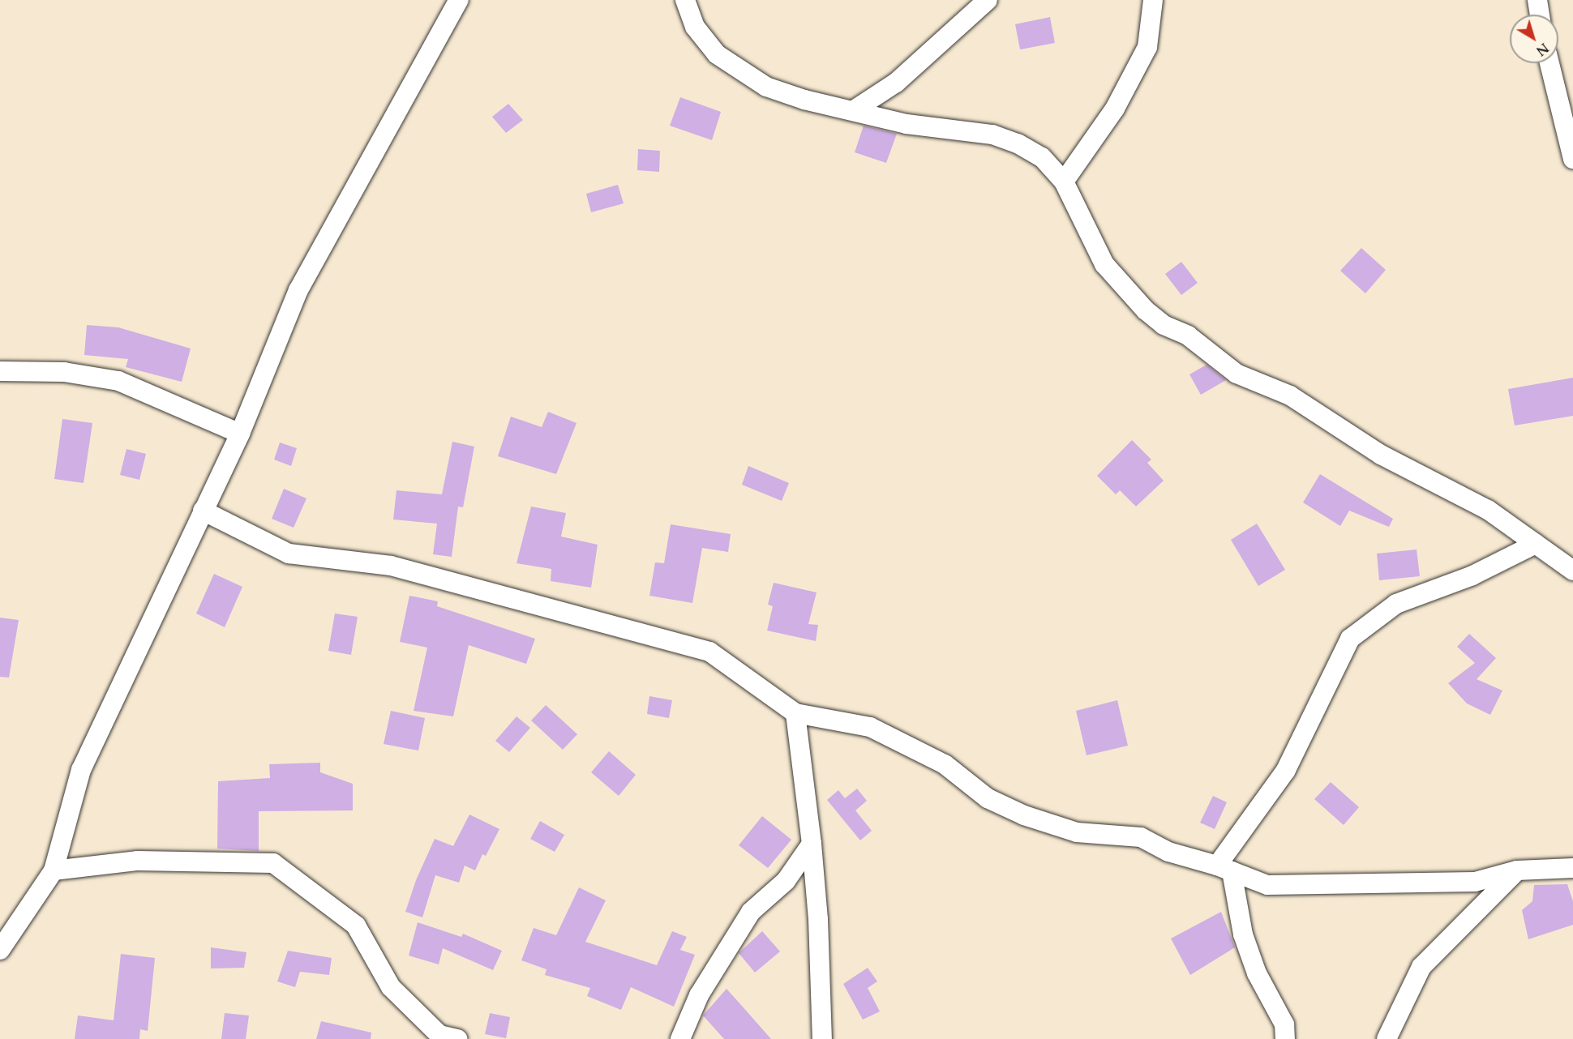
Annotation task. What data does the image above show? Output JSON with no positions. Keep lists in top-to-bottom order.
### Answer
{
  "north": "bottom right"
}
